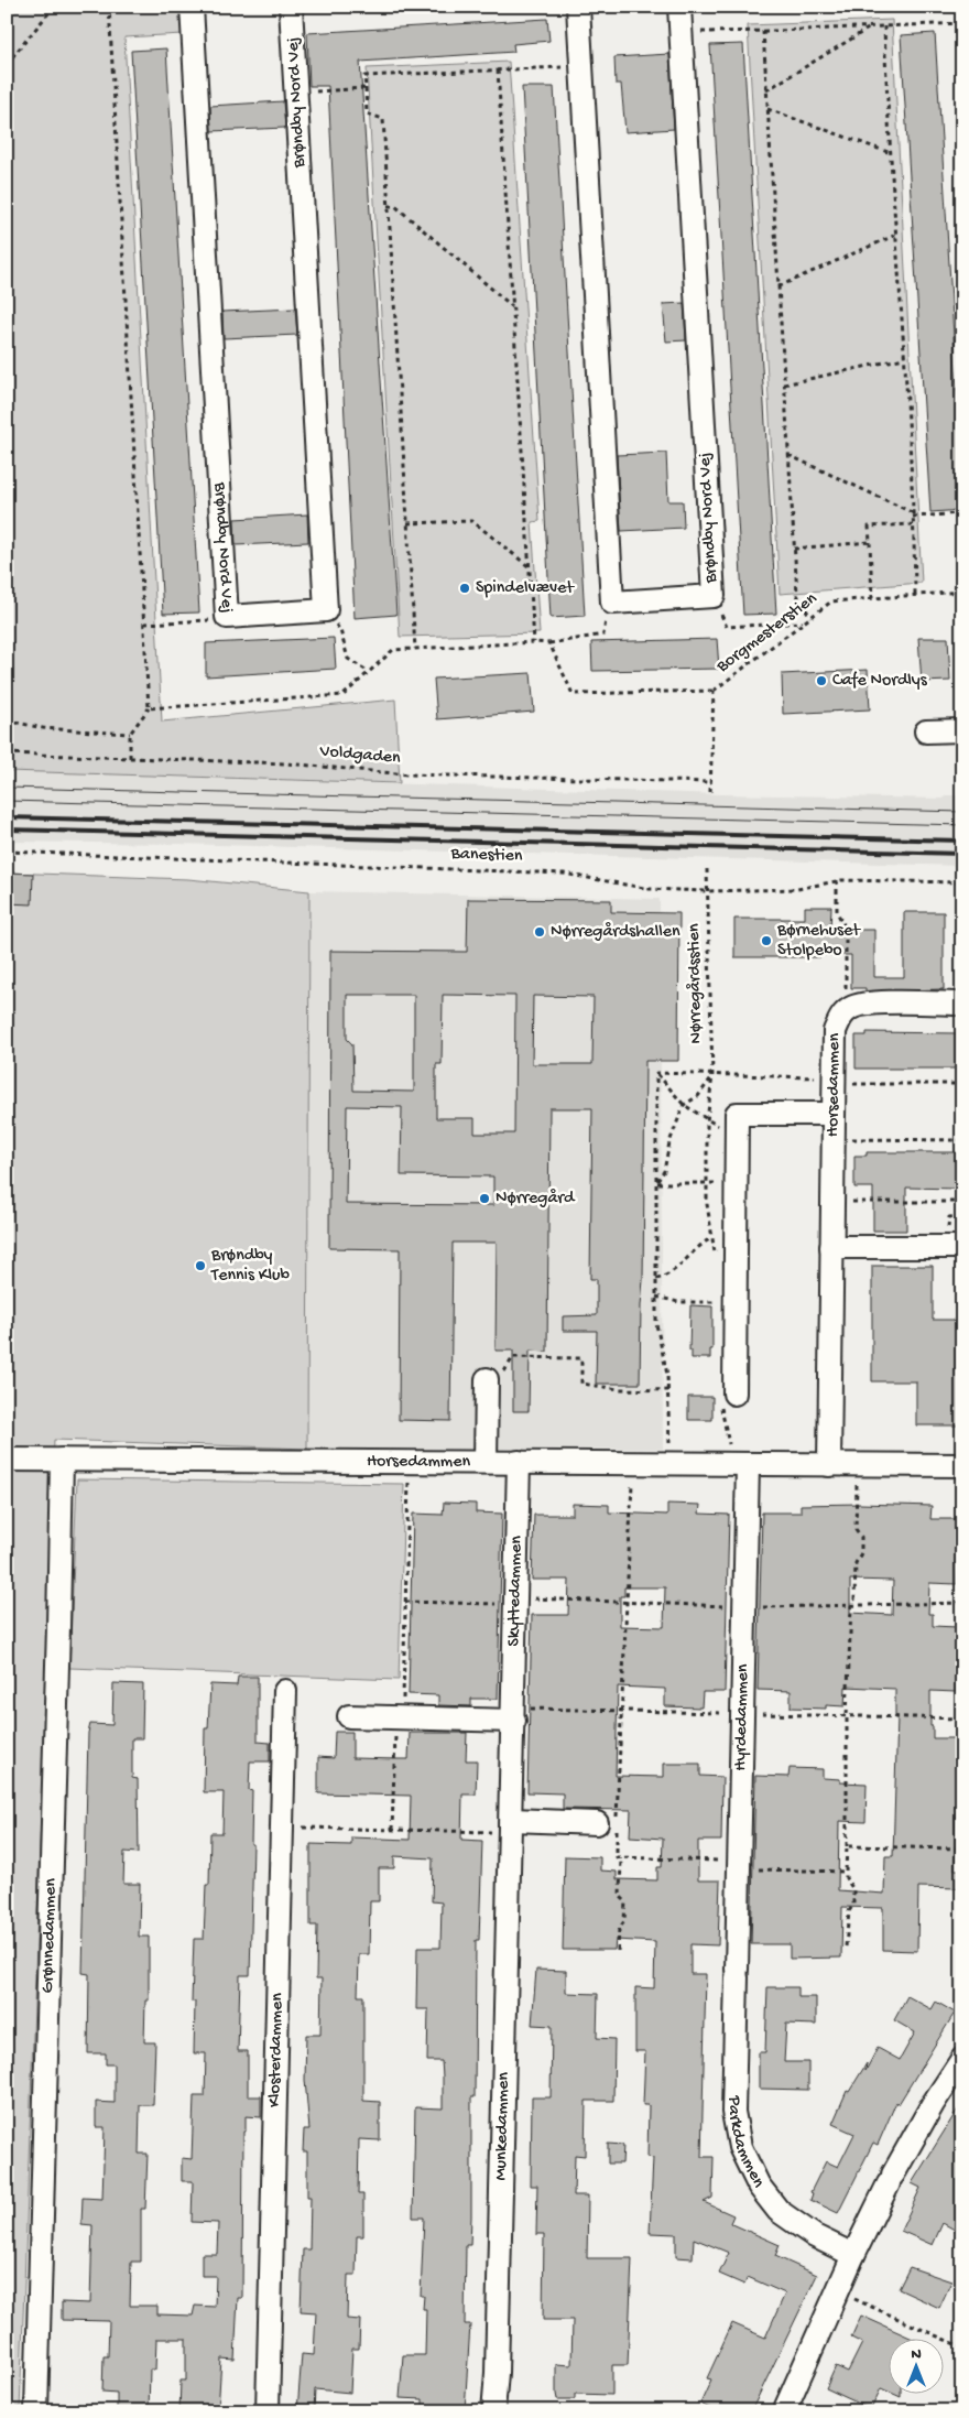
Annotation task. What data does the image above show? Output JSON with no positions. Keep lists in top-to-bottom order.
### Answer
{
  "streets": {
    "street": [
      "Brøndby Nord Vej",
      "Horsedammen",
      "Skyttedammen",
      "Hyrdedammen",
      "Grønnedammen",
      "Klosterdammen",
      "Munkedammen",
      "Parkdammen"
    ],
    "path": [
      "Borgmesterstien",
      "Voldgaden",
      "Banestien",
      "Nørregårdsstien"
    ]
  },
  "crossings": [
    ["Borgmesterstien", "Voldgaden"],
    ["Banestien", "Nørregårdsstien"],
    ["Horsedammen", "Skyttedammen"],
    ["Horsedammen", "Hyrdedammen"],
    ["Horsedammen", "Grønnedammen"],
    ["Skyttedammen", "Munkedammen"],
    ["Hyrdedammen", "Parkdammen"]
  ],
  "places": [
    "Spindelvævet",
    "Cafe Nordlys",
    "Nørregårdshallen",
    "Børnehuset Stolpebo",
    "Nørregård",
    "Brøndby Tennis Klub"
  ],
  "north": "top"
}
